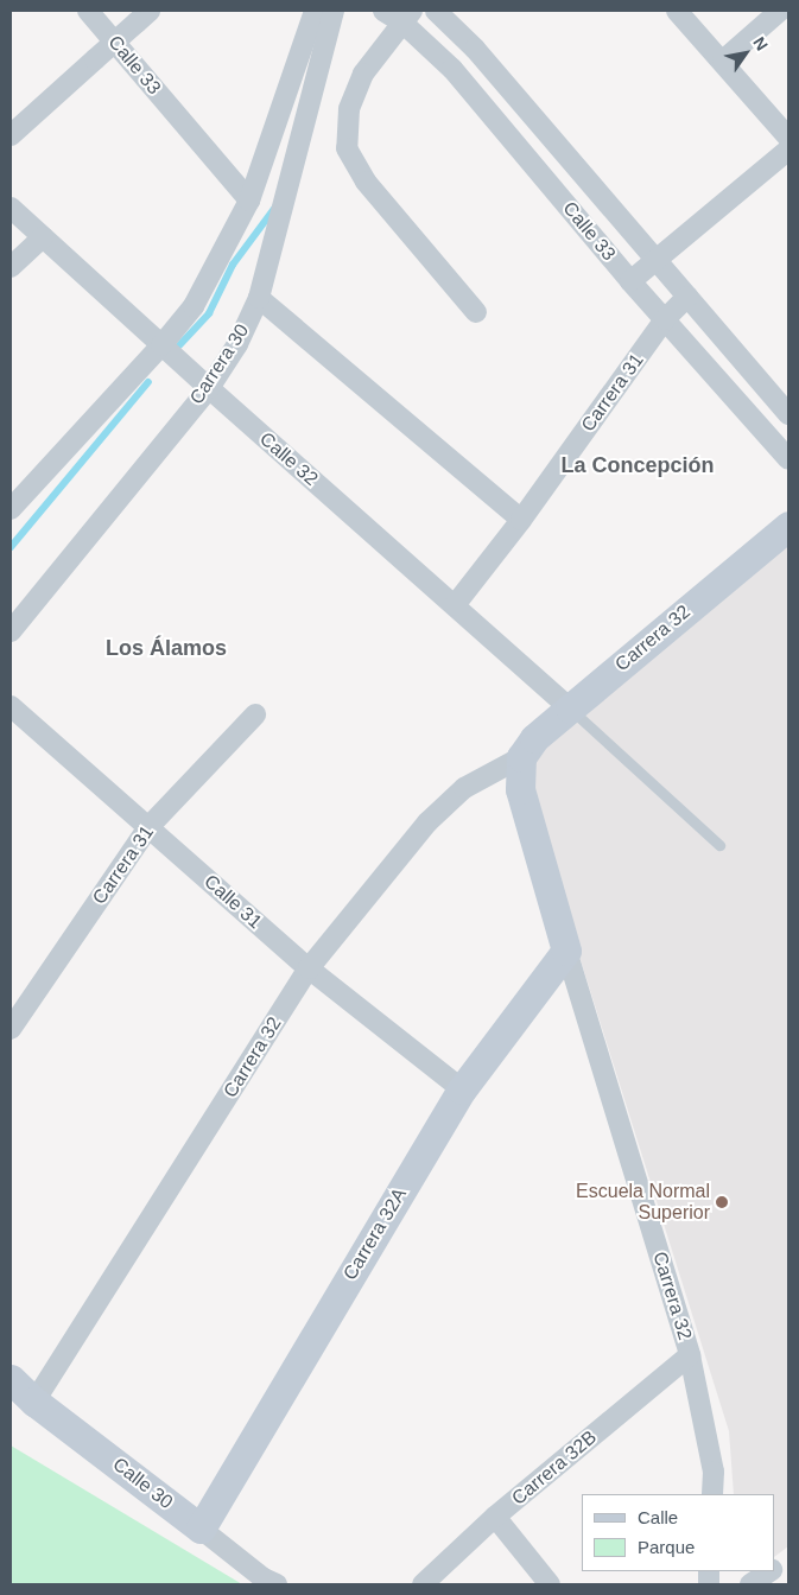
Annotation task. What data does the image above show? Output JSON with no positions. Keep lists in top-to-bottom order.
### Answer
{
  "streets": {
    "street": [
      "Calle 33",
      "Carrera 30",
      "Carrera 31",
      "Calle 32",
      "Carrera 32",
      "Calle 31",
      "Carrera 32A",
      "Carrera 32B",
      "Calle 30"
    ]
  },
  "crossings": [
    ["Calle 33", "Carrera 31"],
    ["Carrera 30", "Calle 32"],
    ["Carrera 31", "Calle 32"],
    ["Carrera 31", "Calle 31"],
    ["Calle 32", "Carrera 32"],
    ["Carrera 32", "Calle 31"],
    ["Carrera 32", "Carrera 32A"],
    ["Carrera 32", "Carrera 32B"],
    ["Carrera 32", "Calle 30"],
    ["Calle 31", "Carrera 32A"],
    ["Carrera 32A", "Calle 30"]
  ],
  "districts": ["La Concepción", "Los Álamos"],
  "places": ["Escuela Normal Superior"],
  "legend": ["Calle", "Parque"],
  "north": "top right"
}
